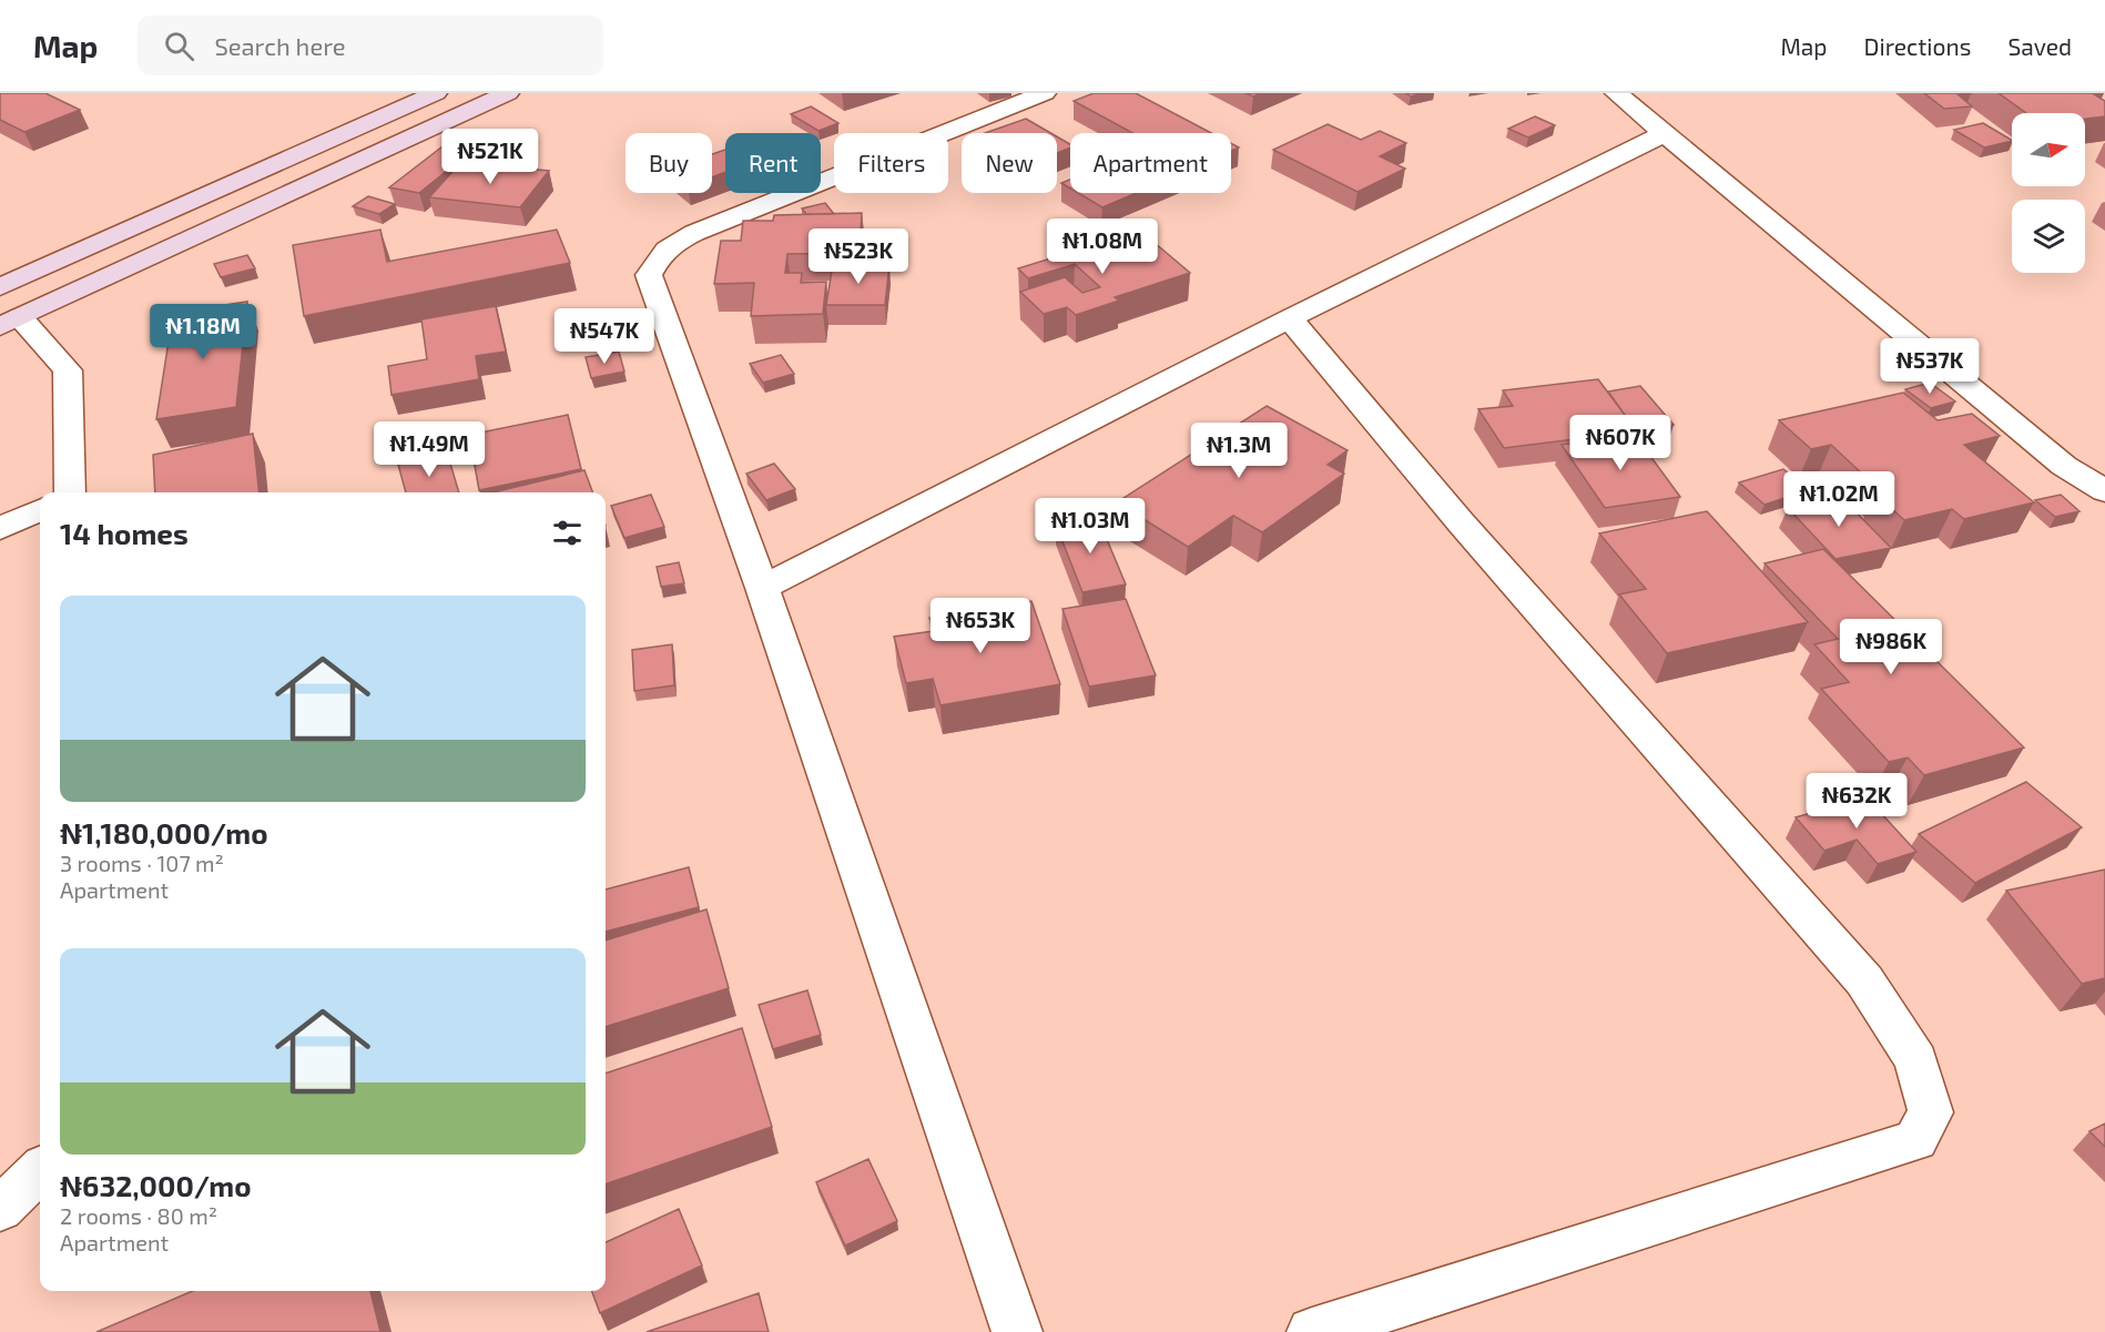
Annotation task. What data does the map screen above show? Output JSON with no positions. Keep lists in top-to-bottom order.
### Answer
{
  "north": "right",
  "page": {
    "header": "Map",
    "search": "Search here",
    "nav": ["Map", "Directions", "Saved"],
    "price": [
      "₦521K",
      "₦1.08M",
      "₦523K",
      "₦1.18M",
      "₦547K",
      "₦537K",
      "₦607K",
      "₦1.49M",
      "₦1.3M",
      "₦1.02M",
      "₦1.03M",
      "₦653K",
      "₦986K",
      "₦632K"
    ],
    "chip": [
      "Buy",
      "Rent",
      "Filters",
      "New",
      "Apartment"
    ],
    "heading": "14 homes",
    "list": [
      {
        "name": "₦1,180,000/mo",
        "note": "3 rooms · 107 m² · Apartment"
      },
      {
        "name": "₦632,000/mo",
        "note": "2 rooms · 80 m² · Apartment"
      }
    ]
  }
}
